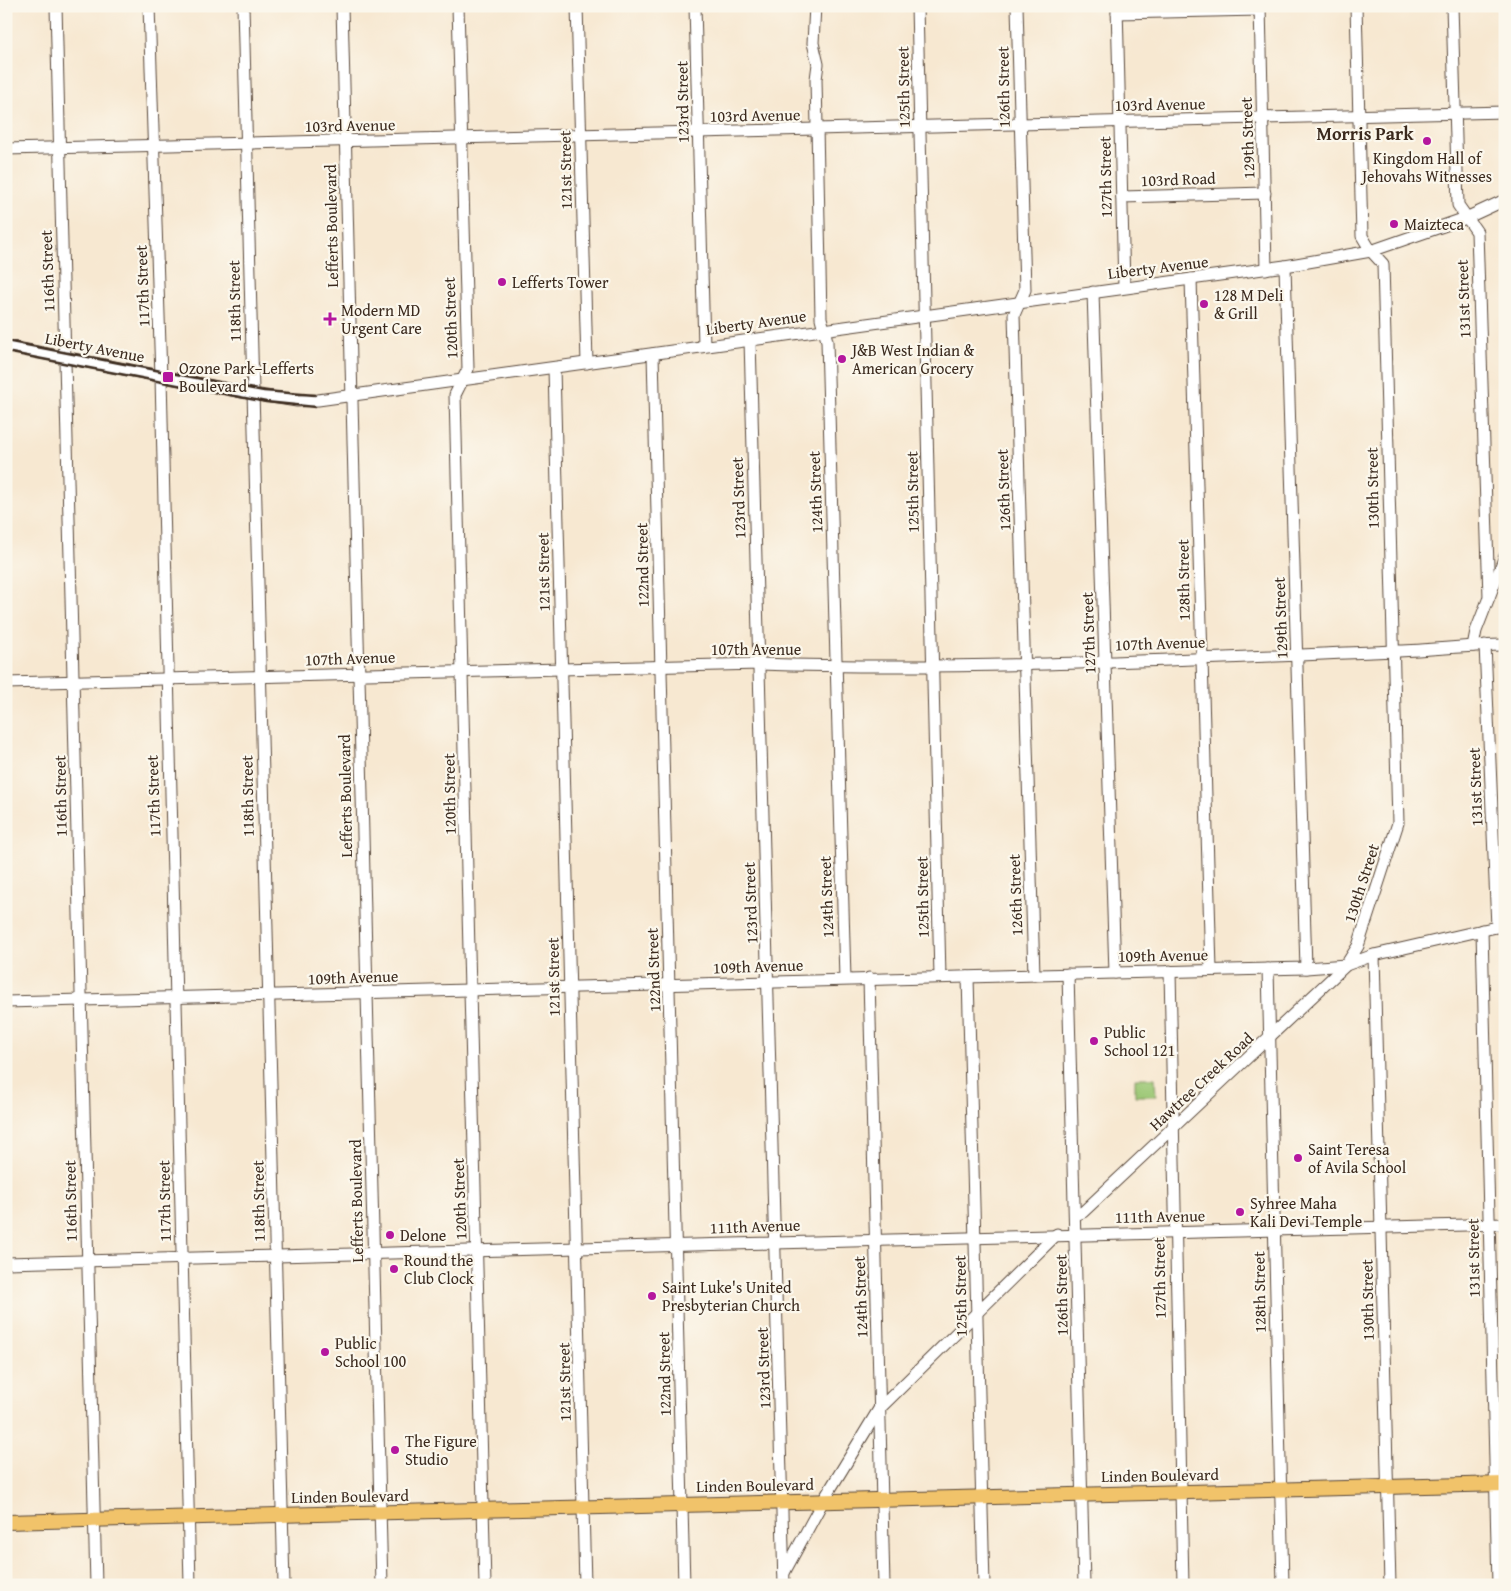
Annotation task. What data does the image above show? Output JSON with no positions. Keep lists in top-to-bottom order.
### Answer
{
  "streets": {
    "main road": ["Linden Boulevard"],
    "street": [
      "125th Street",
      "126th Street",
      "123rd Street",
      "103rd Avenue",
      "129th Street",
      "121st Street",
      "127th Street",
      "103rd Road",
      "Lefferts Boulevard",
      "Liberty Avenue",
      "116th Street",
      "117th Street",
      "131st Street",
      "118th Street",
      "120th Street",
      "130th Street",
      "124th Street",
      "122nd Street",
      "128th Street",
      "107th Avenue",
      "109th Avenue",
      "Hawtree Creek Road",
      "111th Avenue"
    ]
  },
  "crossings": [
    ["125th Street", "103rd Avenue"],
    ["125th Street", "Liberty Avenue"],
    ["125th Street", "107th Avenue"],
    ["125th Street", "109th Avenue"],
    ["125th Street", "111th Avenue"],
    ["125th Street", "Linden Boulevard"],
    ["126th Street", "103rd Avenue"],
    ["126th Street", "Liberty Avenue"],
    ["126th Street", "107th Avenue"],
    ["126th Street", "109th Avenue"],
    ["126th Street", "Hawtree Creek Road"],
    ["126th Street", "111th Avenue"],
    ["126th Street", "Linden Boulevard"],
    ["123rd Street", "103rd Avenue"],
    ["123rd Street", "Liberty Avenue"],
    ["123rd Street", "107th Avenue"],
    ["123rd Street", "109th Avenue"],
    ["123rd Street", "111th Avenue"],
    ["123rd Street", "Linden Boulevard"],
    ["103rd Avenue", "129th Street"],
    ["103rd Avenue", "121st Street"],
    ["103rd Avenue", "127th Street"],
    ["103rd Avenue", "Lefferts Boulevard"],
    ["103rd Avenue", "116th Street"],
    ["103rd Avenue", "117th Street"],
    ["103rd Avenue", "131st Street"],
    ["103rd Avenue", "118th Street"],
    ["103rd Avenue", "120th Street"],
    ["103rd Avenue", "130th Street"],
    ["103rd Avenue", "124th Street"],
    ["129th Street", "103rd Road"],
    ["129th Street", "Liberty Avenue"],
    ["129th Street", "107th Avenue"],
    ["129th Street", "109th Avenue"],
    ["121st Street", "Liberty Avenue"],
    ["121st Street", "107th Avenue"],
    ["121st Street", "109th Avenue"],
    ["121st Street", "111th Avenue"],
    ["121st Street", "Linden Boulevard"],
    ["127th Street", "103rd Road"],
    ["127th Street", "Liberty Avenue"],
    ["127th Street", "107th Avenue"],
    ["127th Street", "109th Avenue"],
    ["127th Street", "Hawtree Creek Road"],
    ["127th Street", "111th Avenue"],
    ["127th Street", "Linden Boulevard"],
    ["Lefferts Boulevard", "Liberty Avenue"],
    ["Lefferts Boulevard", "107th Avenue"],
    ["Lefferts Boulevard", "109th Avenue"],
    ["Lefferts Boulevard", "111th Avenue"],
    ["Lefferts Boulevard", "Linden Boulevard"],
    ["Liberty Avenue", "116th Street"],
    ["Liberty Avenue", "117th Street"],
    ["Liberty Avenue", "131st Street"],
    ["Liberty Avenue", "118th Street"],
    ["Liberty Avenue", "120th Street"],
    ["Liberty Avenue", "130th Street"],
    ["Liberty Avenue", "124th Street"],
    ["Liberty Avenue", "122nd Street"],
    ["Liberty Avenue", "128th Street"],
    ["116th Street", "107th Avenue"],
    ["116th Street", "109th Avenue"],
    ["116th Street", "111th Avenue"],
    ["116th Street", "Linden Boulevard"],
    ["117th Street", "107th Avenue"],
    ["117th Street", "109th Avenue"],
    ["117th Street", "111th Avenue"],
    ["117th Street", "Linden Boulevard"],
    ["131st Street", "107th Avenue"],
    ["131st Street", "109th Avenue"],
    ["131st Street", "111th Avenue"],
    ["131st Street", "Linden Boulevard"],
    ["118th Street", "107th Avenue"],
    ["118th Street", "109th Avenue"],
    ["118th Street", "111th Avenue"],
    ["118th Street", "Linden Boulevard"],
    ["120th Street", "107th Avenue"],
    ["120th Street", "109th Avenue"],
    ["120th Street", "111th Avenue"],
    ["120th Street", "Linden Boulevard"],
    ["130th Street", "107th Avenue"],
    ["130th Street", "109th Avenue"],
    ["130th Street", "Hawtree Creek Road"],
    ["130th Street", "111th Avenue"],
    ["130th Street", "Linden Boulevard"],
    ["124th Street", "107th Avenue"],
    ["124th Street", "109th Avenue"],
    ["124th Street", "111th Avenue"],
    ["124th Street", "Linden Boulevard"],
    ["122nd Street", "107th Avenue"],
    ["122nd Street", "109th Avenue"],
    ["122nd Street", "111th Avenue"],
    ["122nd Street", "Linden Boulevard"],
    ["128th Street", "107th Avenue"],
    ["128th Street", "109th Avenue"],
    ["128th Street", "Hawtree Creek Road"],
    ["128th Street", "111th Avenue"],
    ["128th Street", "Linden Boulevard"],
    ["109th Avenue", "Hawtree Creek Road"]
  ],
  "districts": ["Morris Park"],
  "places": {
    "other": [
      "Kingdom Hall of Jehovahs Witnesses",
      "Maizteca",
      "Lefferts Tower",
      "128 M Deli & Grill",
      "J&B West Indian & American Grocery",
      "Public School 121",
      "Saint Teresa of Avila School",
      "Syhree Maha Kali Devi Temple",
      "Delone",
      "Round the Club Clock",
      "Saint Luke's United Presbyterian Church",
      "Public School 100",
      "The Figure Studio"
    ],
    "health": ["Modern MD Urgent Care"],
    "transit": ["Ozone Park–Lefferts Boulevard"]
  }
}
